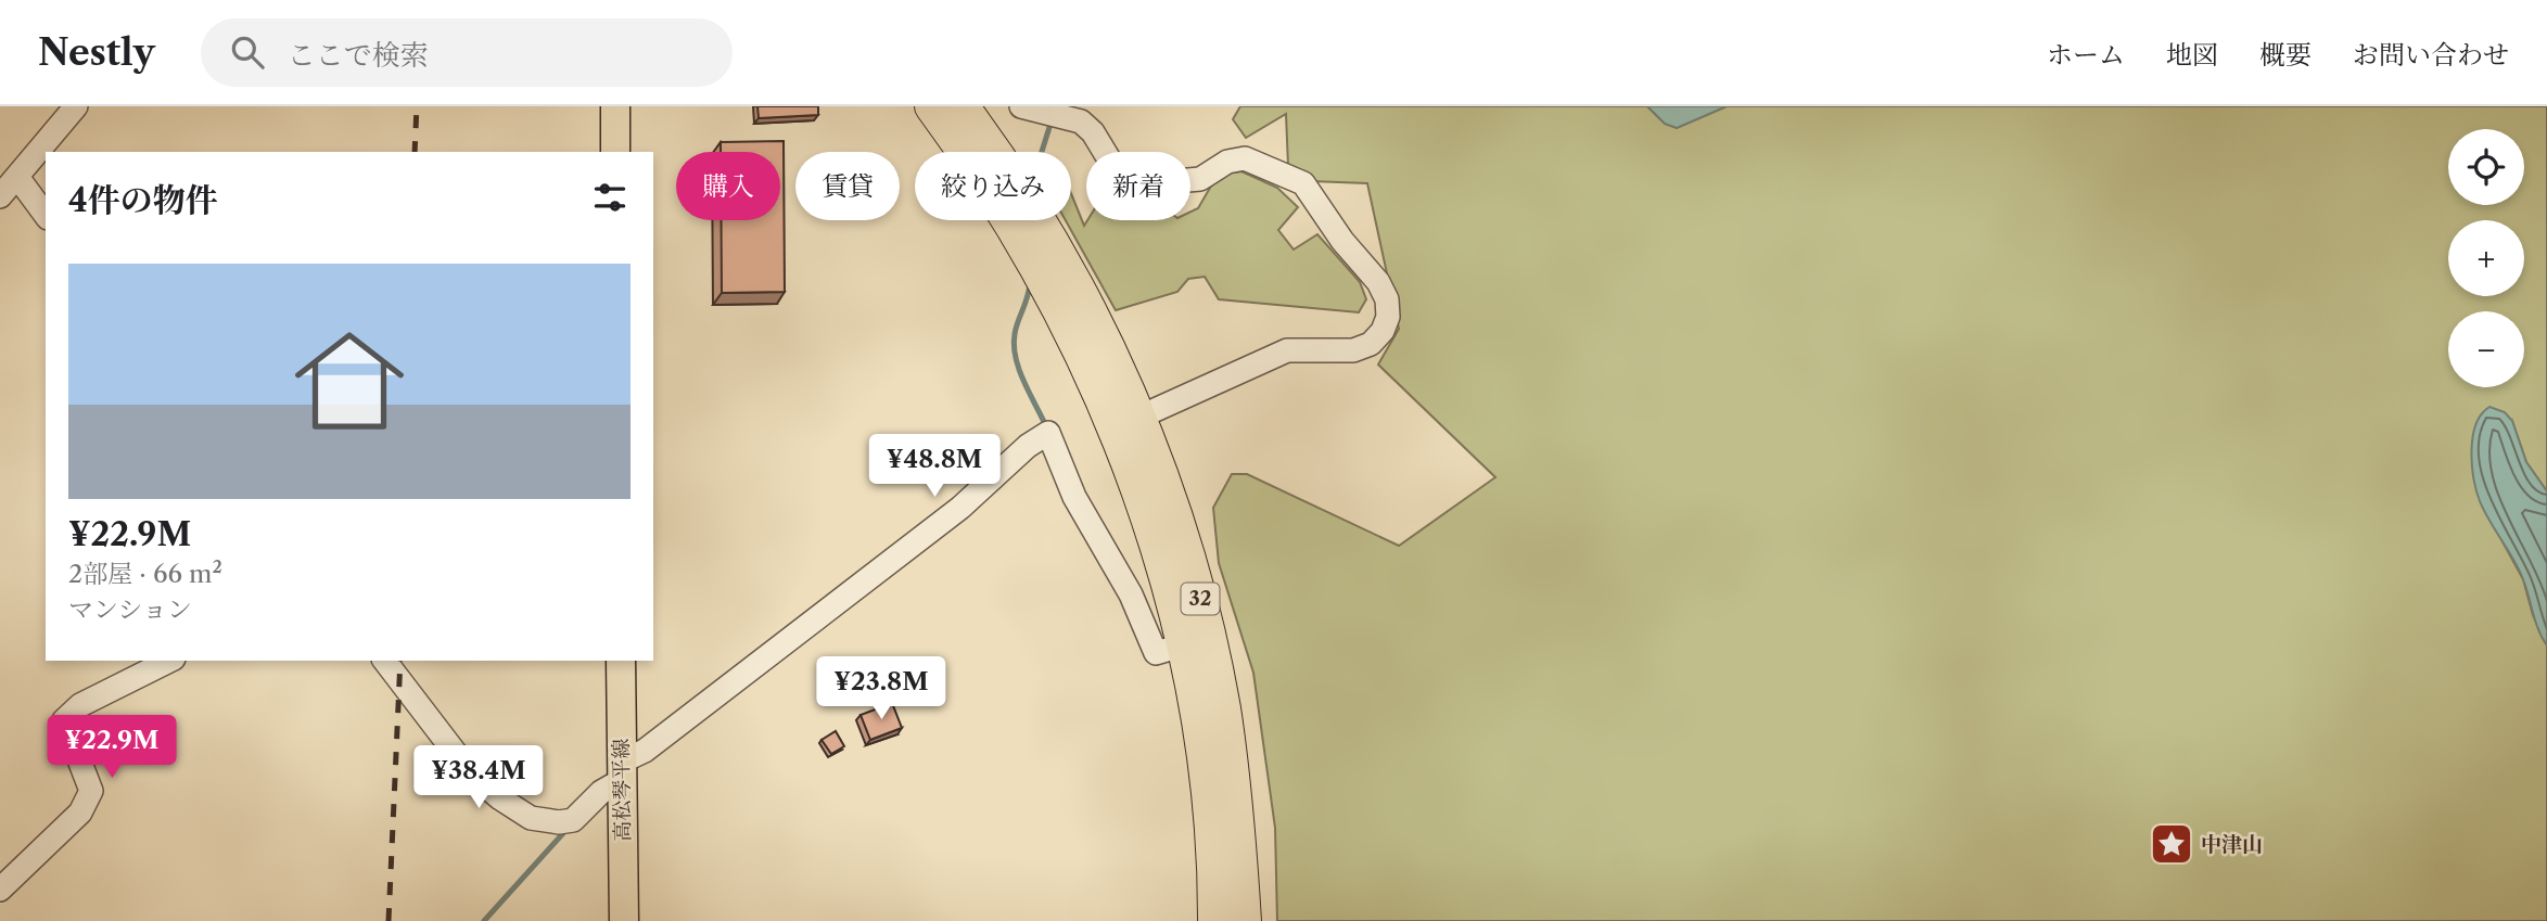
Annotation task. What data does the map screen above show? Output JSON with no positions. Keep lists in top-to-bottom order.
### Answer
{
  "streets": {
    "highway": ["32"],
    "main road": ["高松琴平線"]
  },
  "places": {
    "place": ["中津山"]
  },
  "page": {
    "header": "Nestly",
    "search": "ここで検索",
    "nav": [
      "ホーム",
      "地図",
      "概要",
      "お問い合わせ"
    ],
    "map_buttons": ["+", "−"],
    "chip": [
      "購入",
      "賃貸",
      "絞り込み",
      "新着"
    ],
    "heading": "4件の物件",
    "list": [
      {
        "name": "¥22.9M",
        "note": "2部屋 · 66 m² · マンション"
      }
    ],
    "price": [
      "¥48.8M",
      "¥23.8M",
      "¥22.9M",
      "¥38.4M"
    ]
  }
}
